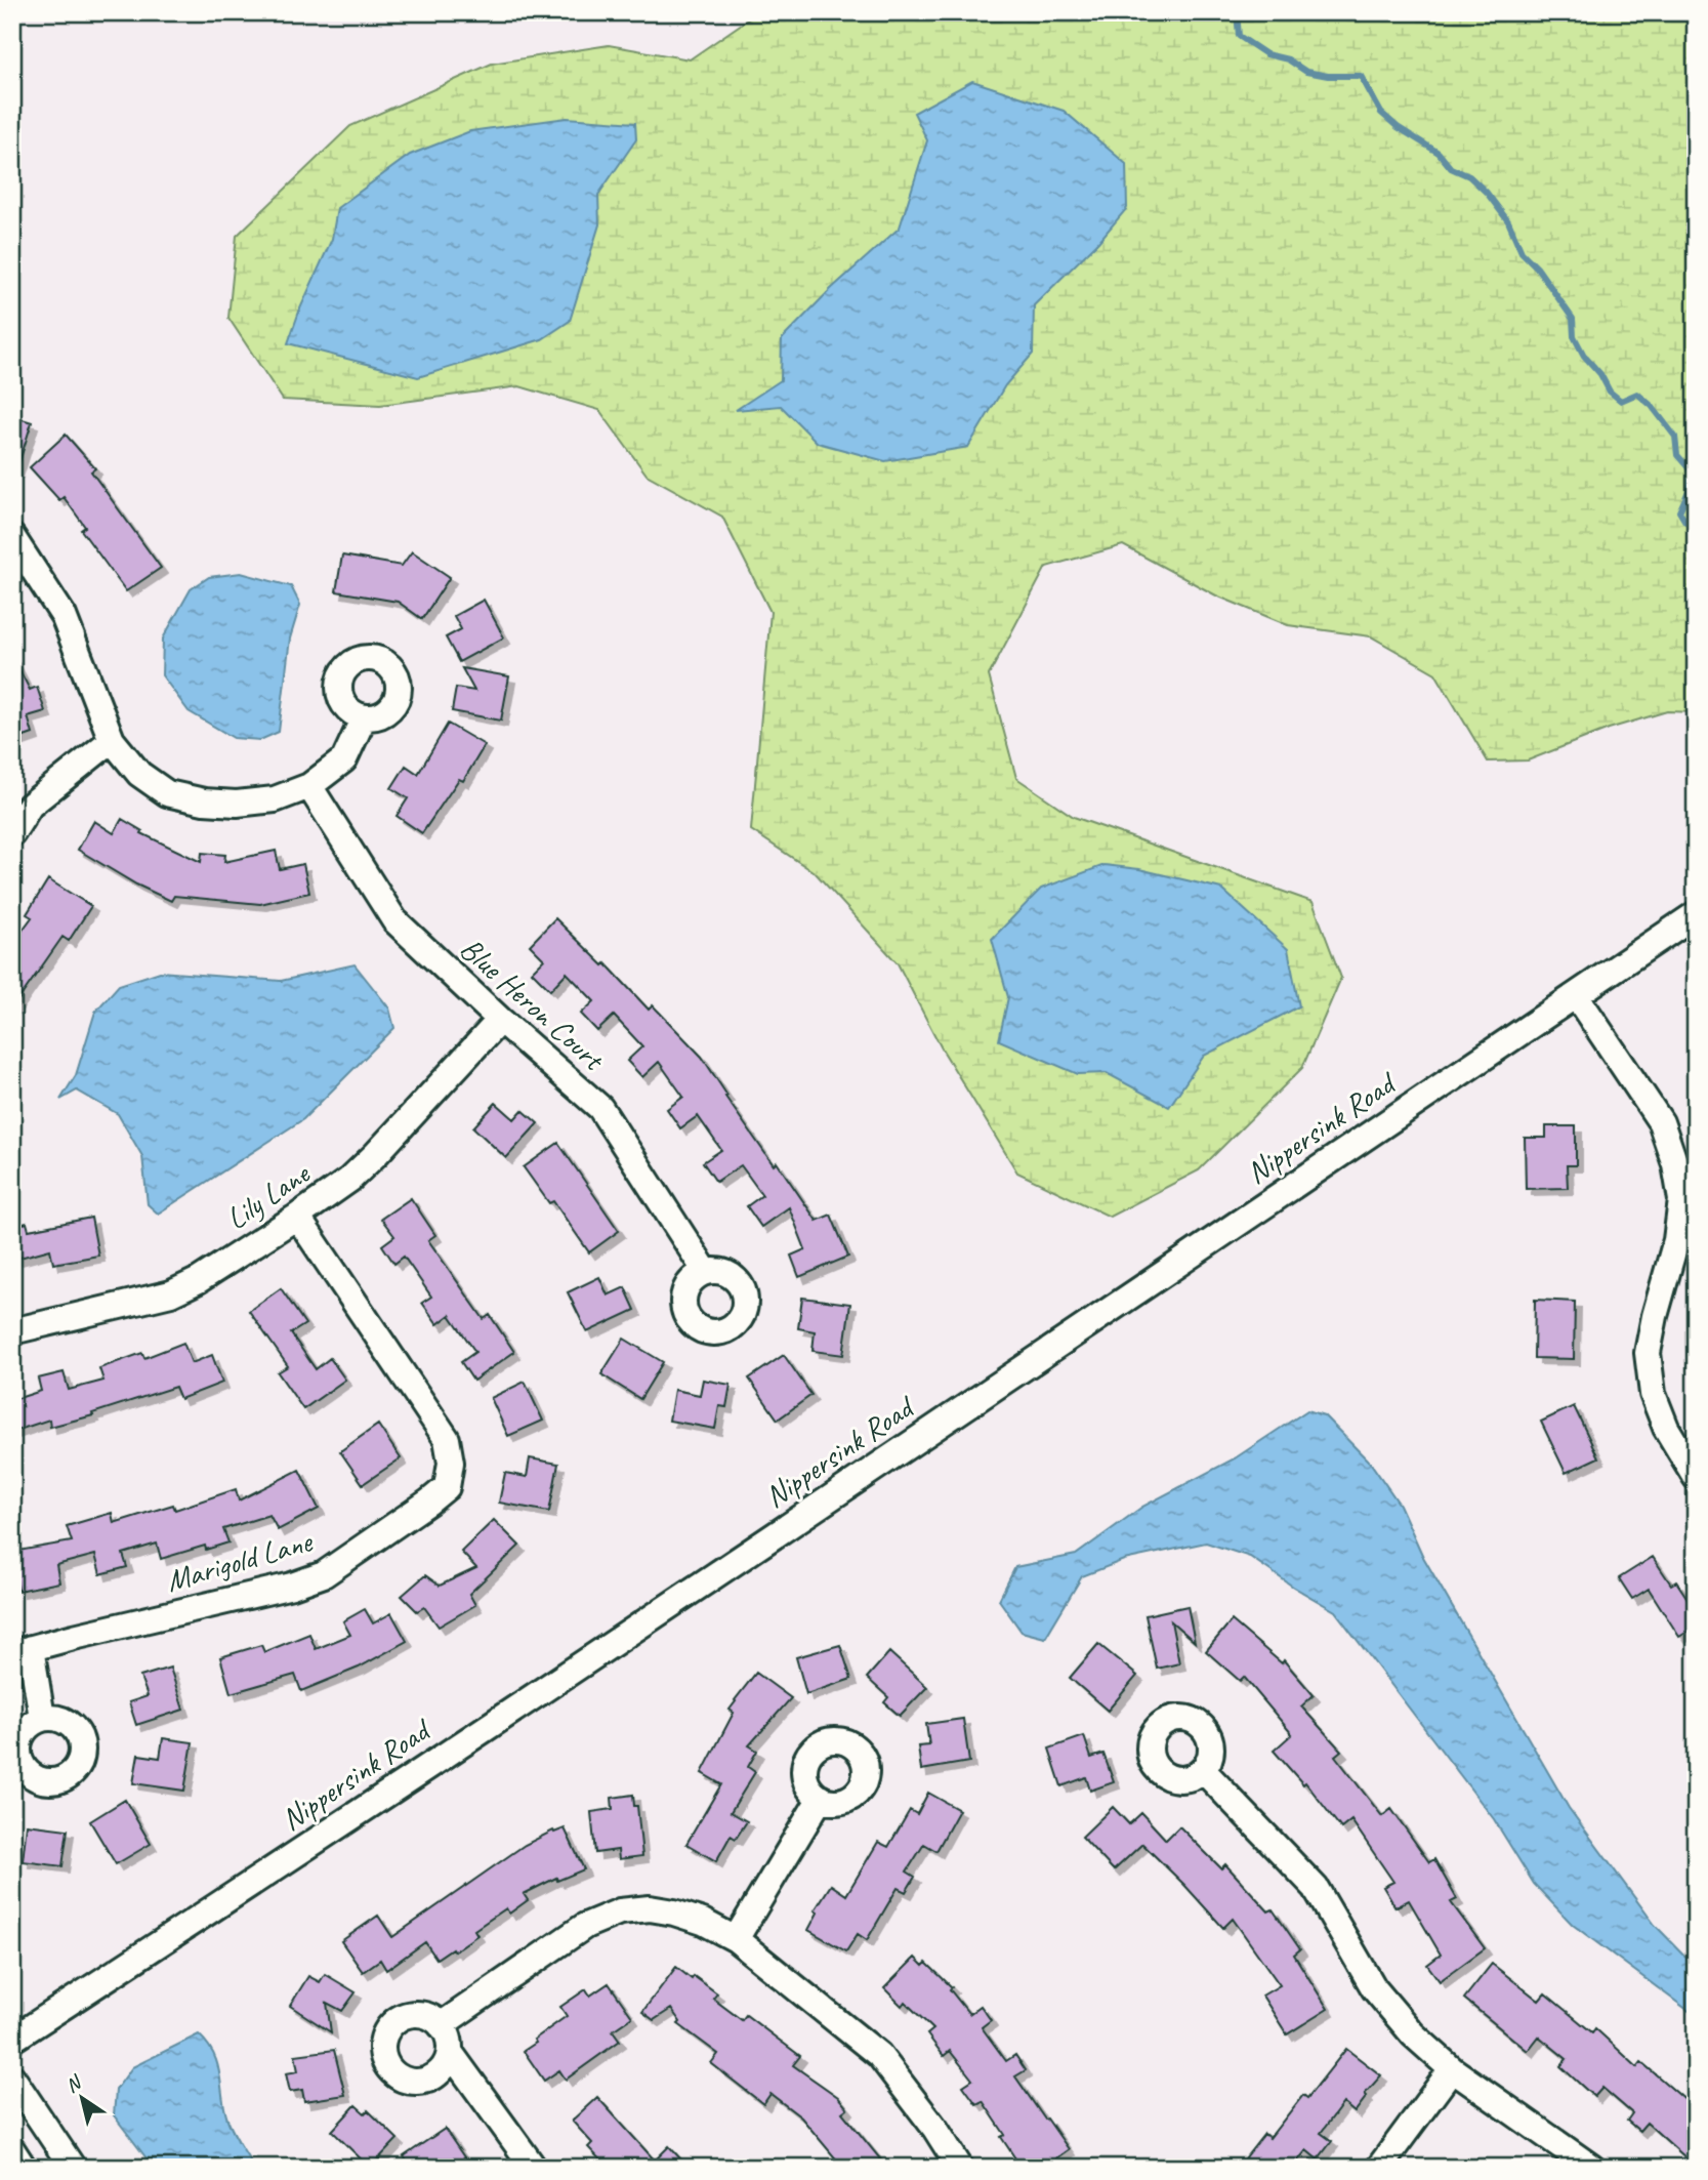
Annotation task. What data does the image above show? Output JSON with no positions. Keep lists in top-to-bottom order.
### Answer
{
  "streets": {
    "street": [
      "Blue Heron Court",
      "Nippersink Road",
      "Lily Lane",
      "Marigold Lane"
    ]
  },
  "crossings": [
    ["Blue Heron Court", "Lily Lane"],
    ["Lily Lane", "Marigold Lane"]
  ],
  "north": "top left"
}
